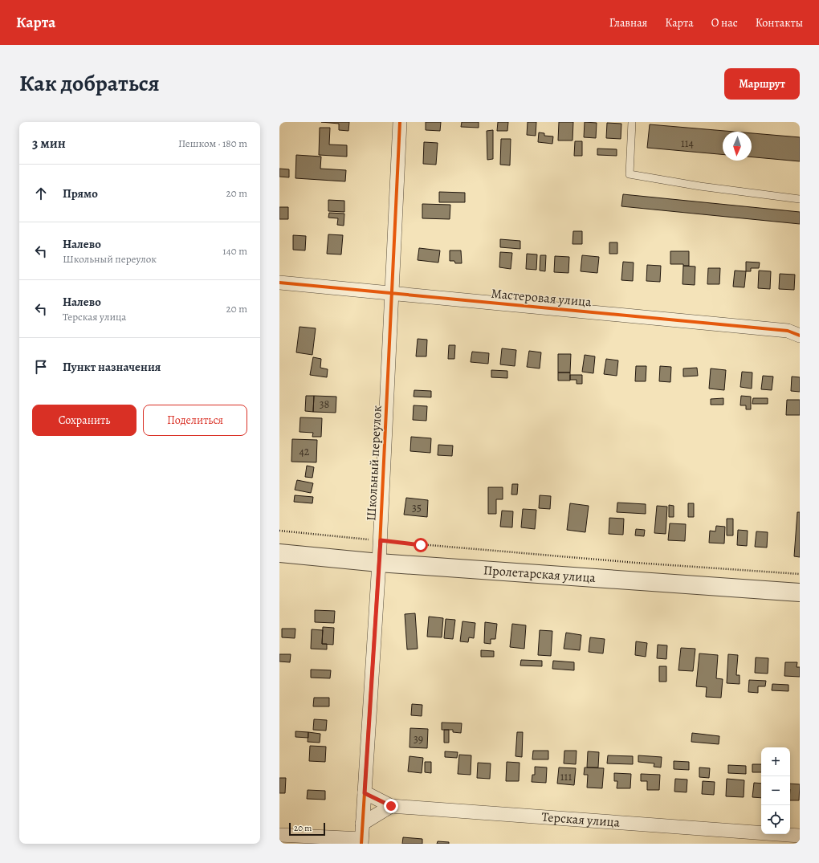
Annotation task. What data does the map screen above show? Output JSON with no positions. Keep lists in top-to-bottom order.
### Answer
{
  "streets": {
    "street": [
      "Мастеровая улица",
      "Школьный переулок",
      "Пролетарская улица",
      "Терская улица"
    ]
  },
  "crossings": [
    ["Мастеровая улица", "Школьный переулок"],
    ["Школьный переулок", "Пролетарская улица"],
    ["Школьный переулок", "Терская улица"]
  ],
  "house_numbers": [
    "114",
    "38",
    "42",
    "35",
    "39",
    "111"
  ],
  "scale_bar": "20 m",
  "north": "bottom",
  "page": {
    "header": "Карта",
    "nav": [
      "Главная",
      "Карта",
      "О нас",
      "Контакты"
    ],
    "title": "Как добраться",
    "buttons": [
      "Маршрут",
      ["Сохранить", "Поделиться"]
    ],
    "heading": ["3 мин", "Пешком · 180 m"],
    "list": [
      ["Прямо", "20 m"],
      ["Налево", "Школьный переулок", "140 m"],
      ["Налево", "Терская улица", "20 m"],
      "Пункт назначения"
    ],
    "map_buttons": ["+", "−"],
    "scale": "20 m"
  }
}
